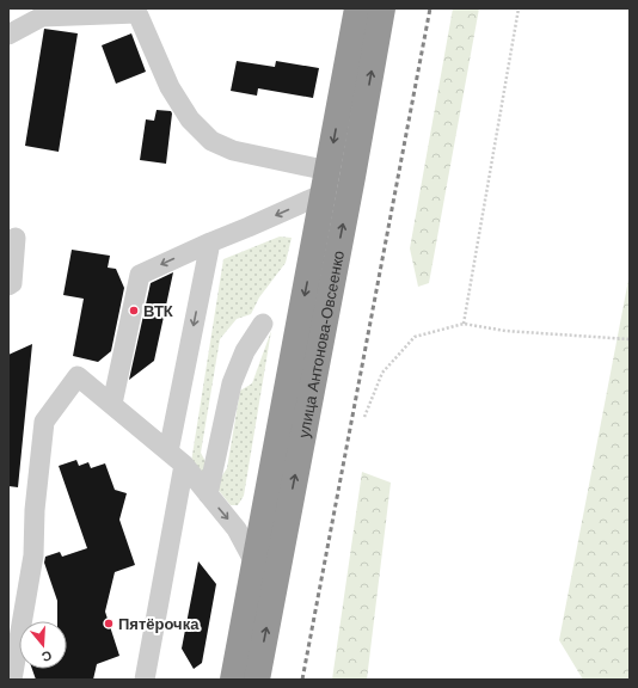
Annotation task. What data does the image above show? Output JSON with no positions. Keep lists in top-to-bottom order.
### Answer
{
  "streets": {
    "highway": ["улица Антонова-Овсеенко"]
  },
  "places": ["ВТК", "Пятёрочка"],
  "north": "bottom"
}
